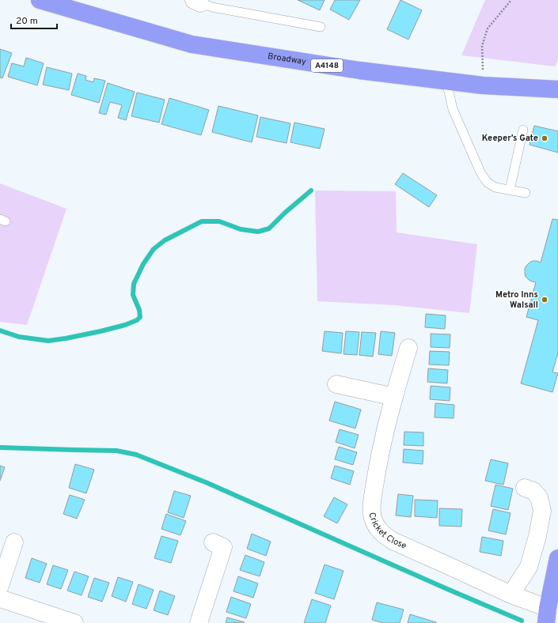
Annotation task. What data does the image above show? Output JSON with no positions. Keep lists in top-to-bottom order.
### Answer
{
  "streets": {
    "highway": ["Broadway", "A4148"],
    "street": ["Cricket Close"]
  },
  "places": ["Keeper’s Gate", "Metro Inns Walsall"],
  "scale_bar": "20 m"
}
